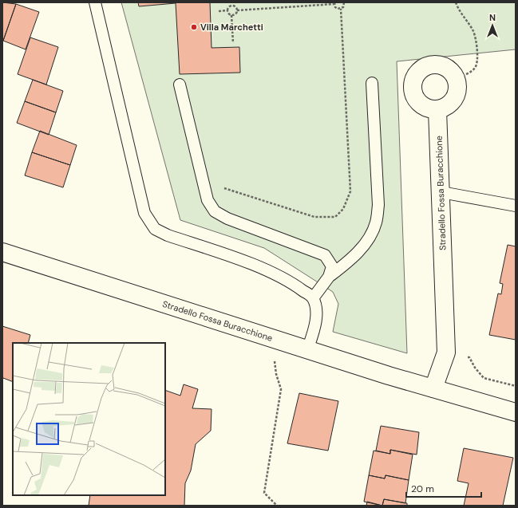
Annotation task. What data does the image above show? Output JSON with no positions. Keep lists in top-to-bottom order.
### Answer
{
  "streets": {
    "street": ["Stradello Fossa Buracchione"]
  },
  "places": ["Villa Marchetti"],
  "scale_bar": "20 m",
  "north": "top"
}
